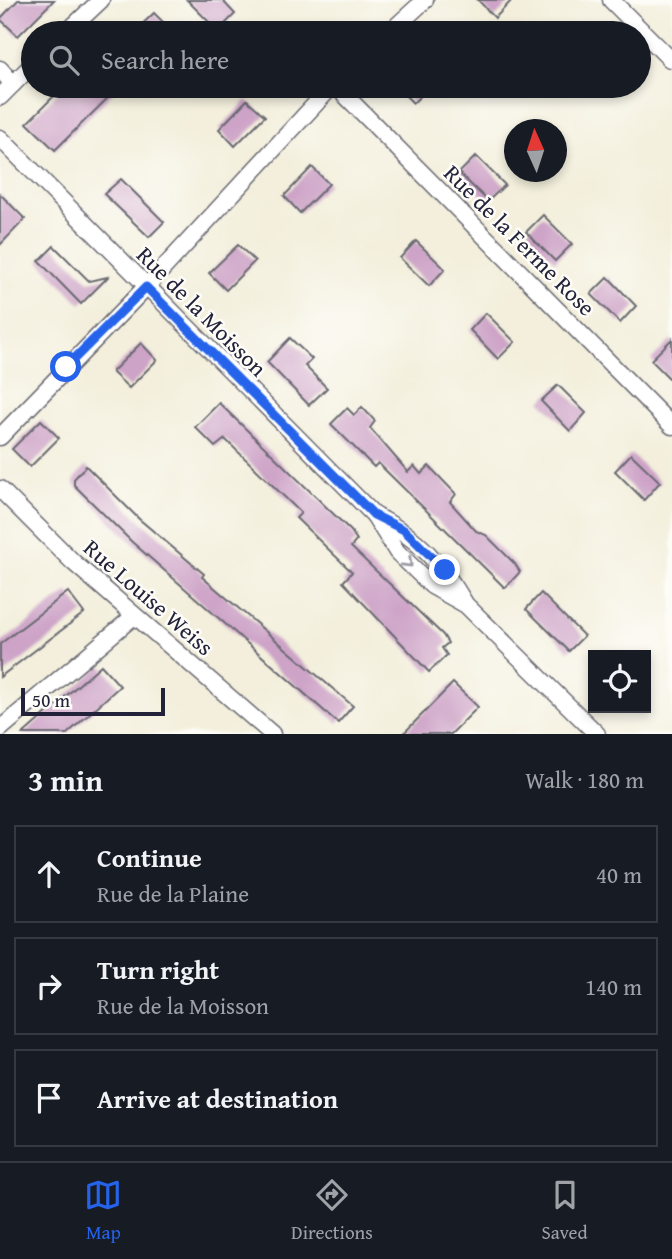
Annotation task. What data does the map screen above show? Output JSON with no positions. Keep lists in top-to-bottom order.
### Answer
{
  "streets": {
    "street": ["Rue de la Ferme Rose", "Rue de la Moisson", "Rue Louise Weiss"]
  },
  "scale_bar": "50 m",
  "north": "top",
  "page": {
    "search": "Search here",
    "scale": "50 m",
    "heading": ["3 min", "Walk · 180 m"],
    "list": [
      ["Continue", "Rue de la Plaine", "40 m"],
      ["Turn right", "Rue de la Moisson", "140 m"],
      "Arrive at destination"
    ],
    "nav": ["Map", "Directions", "Saved"]
  }
}
